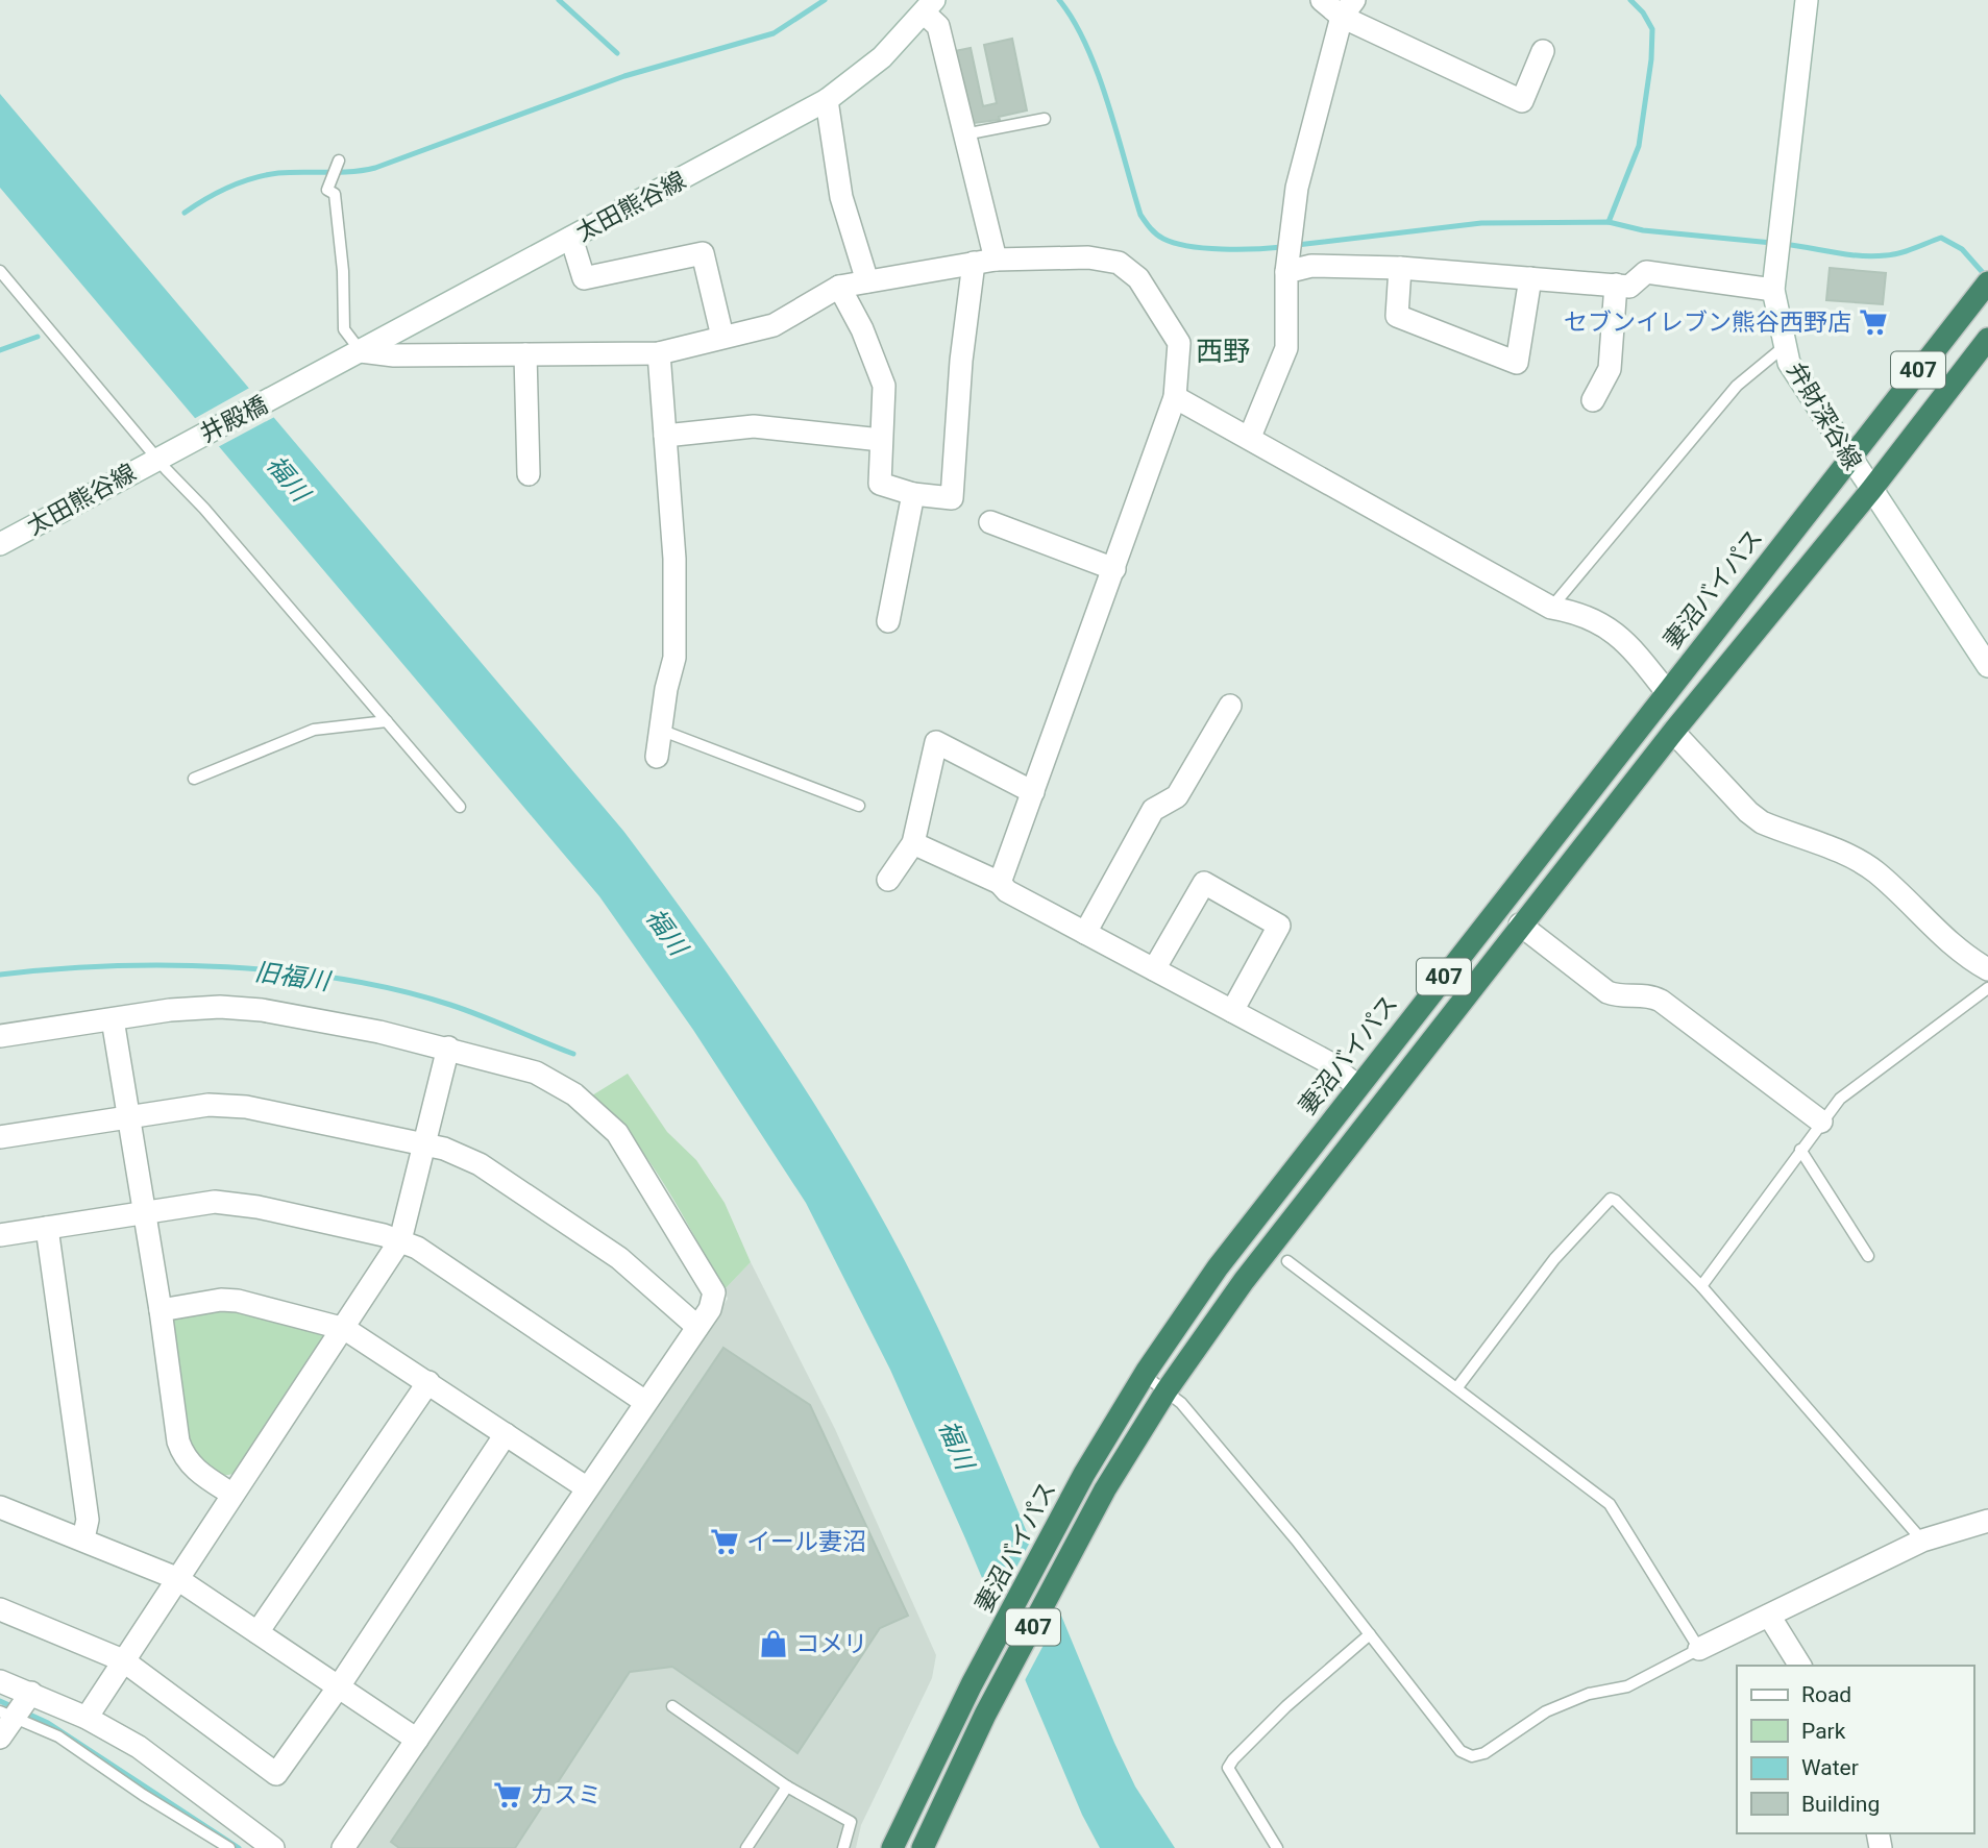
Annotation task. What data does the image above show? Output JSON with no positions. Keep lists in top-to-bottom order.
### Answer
{
  "streets": {
    "highway": ["407", "妻沼バイパス"],
    "street": ["太田熊谷線", "弁財深谷線", "井殿橋"]
  },
  "crossings": [
    ["太田熊谷線", "井殿橋"],
    ["407", "弁財深谷線"],
    ["弁財深谷線", "妻沼バイパス"]
  ],
  "districts": ["西野"],
  "water": ["福川", "旧福川"],
  "places": {
    "supermarket": ["セブンイレブン熊谷西野店", "イール妻沼", "カスミ"],
    "shop": ["コメリ"]
  },
  "legend": [
    "Road",
    "Park",
    "Water",
    "Building"
  ]
}
